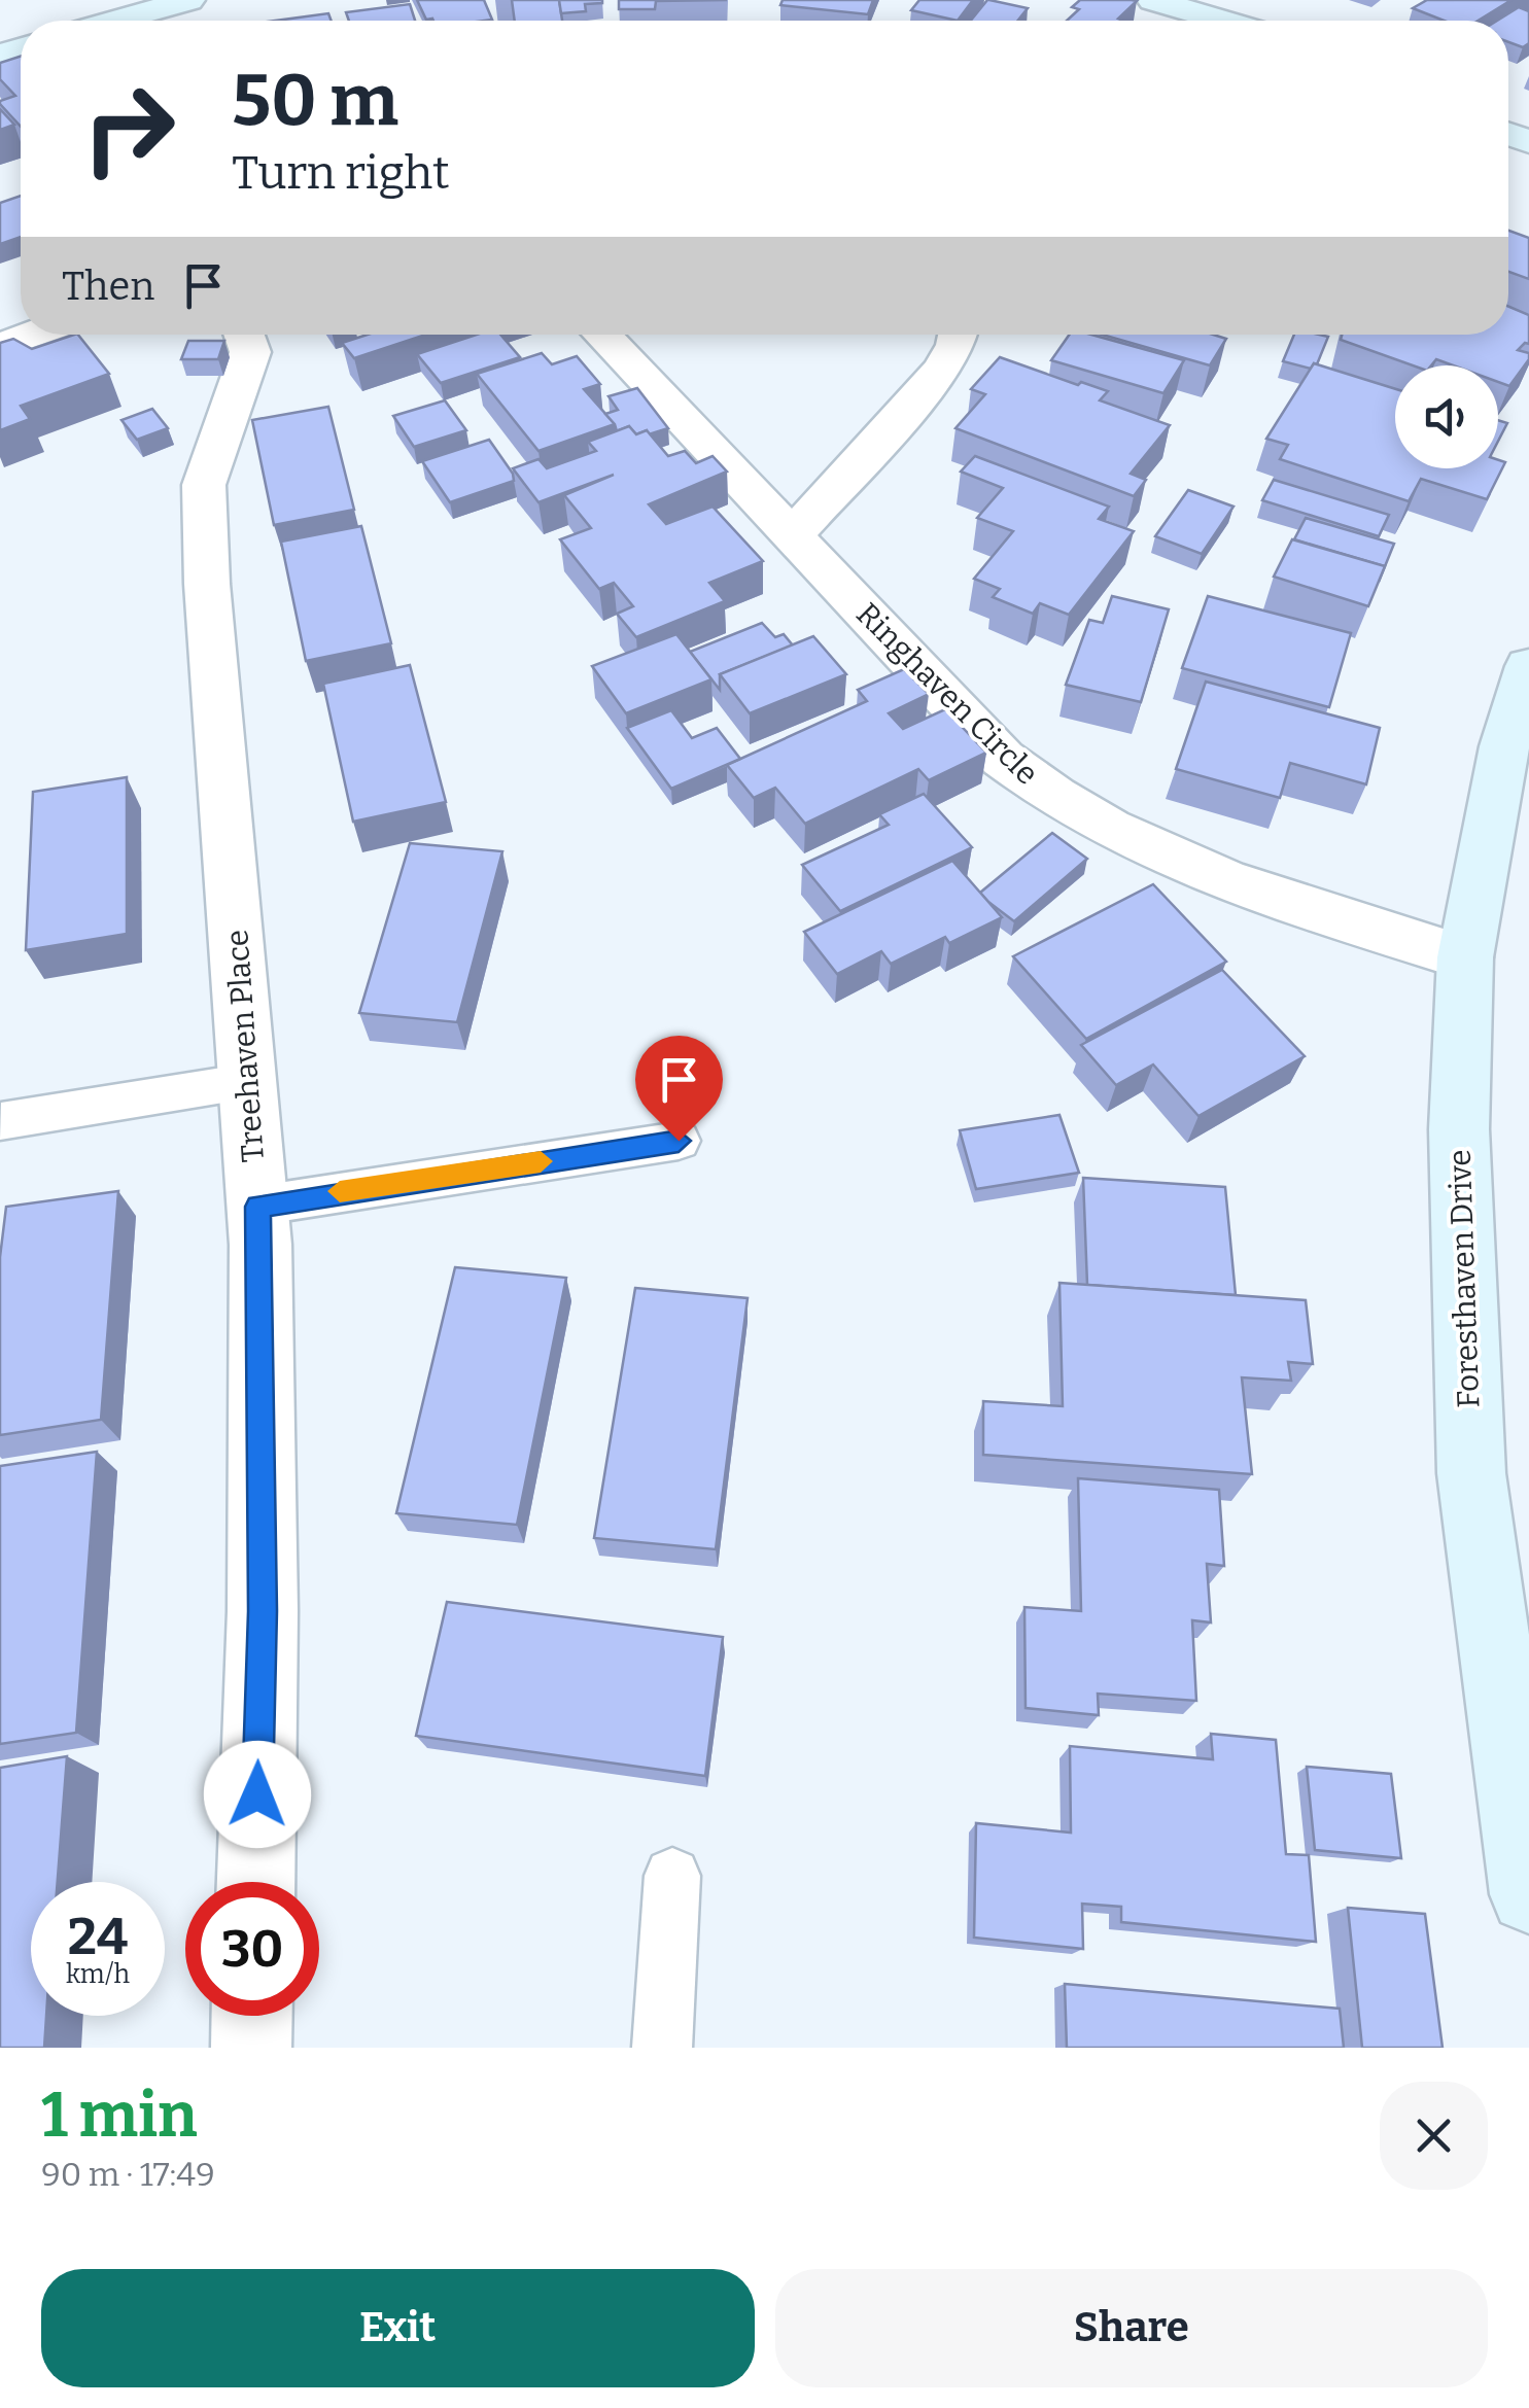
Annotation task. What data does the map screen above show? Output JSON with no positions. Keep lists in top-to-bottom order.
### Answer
{
  "streets": {
    "street": ["Ringhaven Circle", "Treehaven Place", "Foresthaven Drive"]
  },
  "crossings": [
    ["Ringhaven Circle", "Foresthaven Drive"]
  ],
  "page": {
    "turn": ["50 m", "Turn right"],
    "then": "Then",
    "speed": "24 km/h",
    "limit": "30",
    "heading": ["1 min", "90 m · 17:49"],
    "buttons": ["Exit", "Share"]
  }
}
